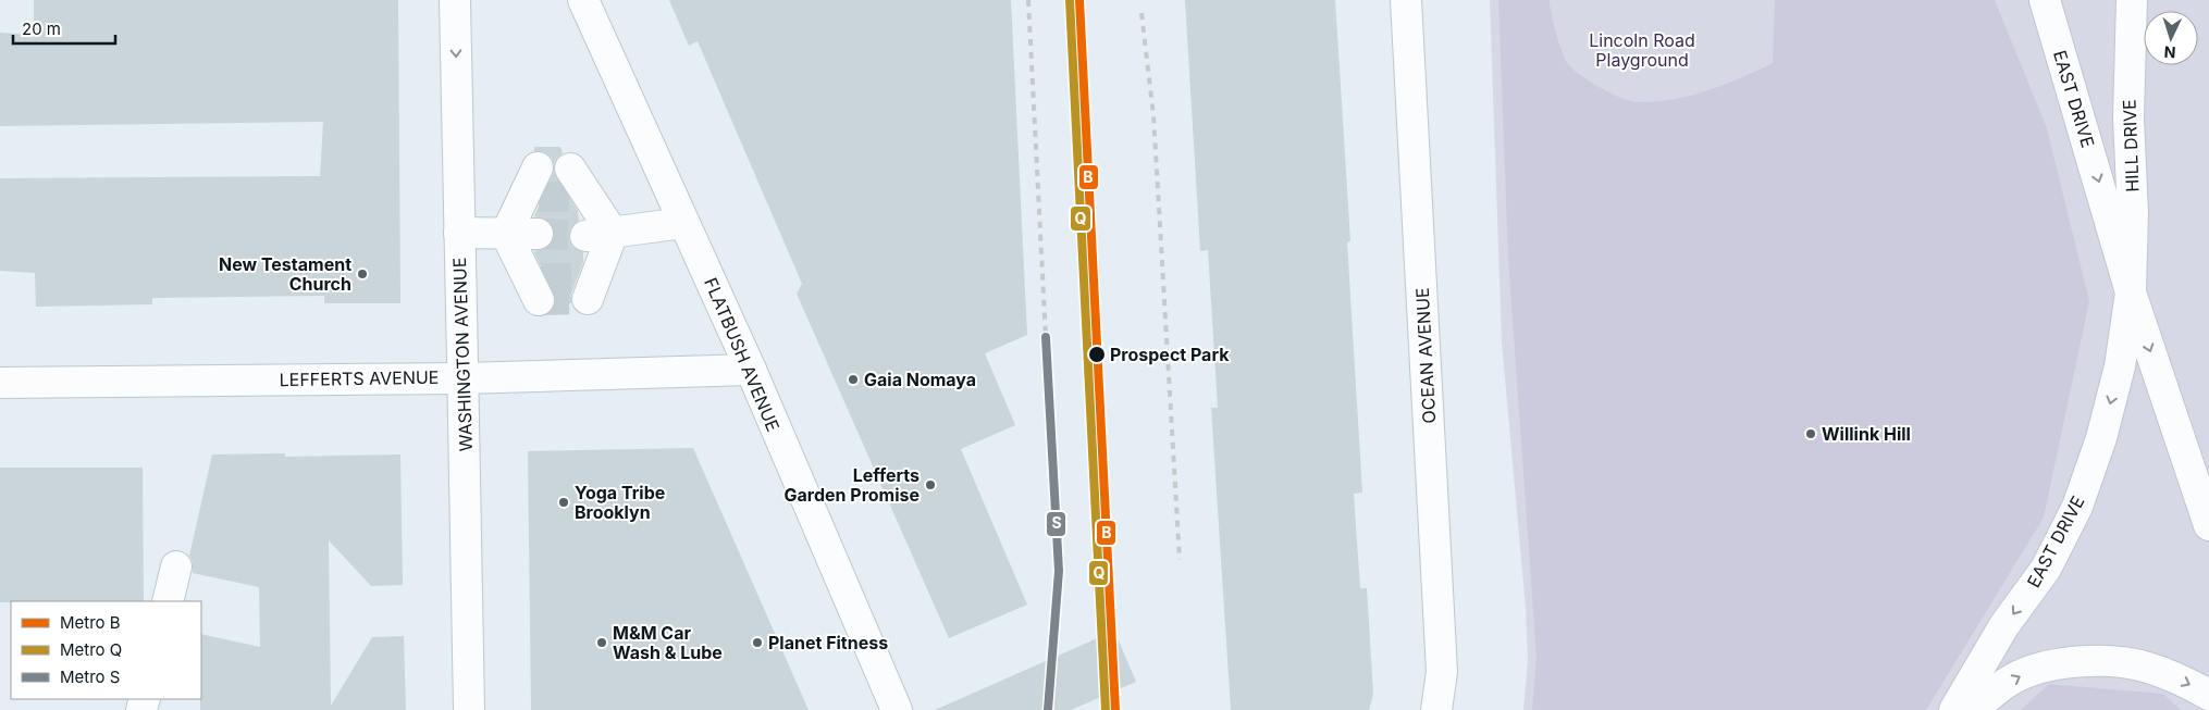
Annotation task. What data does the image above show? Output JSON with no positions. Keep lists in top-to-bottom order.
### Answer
{
  "streets": {
    "street": [
      "EAST DRIVE",
      "HILL DRIVE",
      "WASHINGTON AVENUE",
      "FLATBUSH AVENUE",
      "OCEAN AVENUE",
      "LEFFERTS AVENUE"
    ]
  },
  "crossings": [
    ["EAST DRIVE", "HILL DRIVE"],
    ["WASHINGTON AVENUE", "LEFFERTS AVENUE"],
    ["FLATBUSH AVENUE", "LEFFERTS AVENUE"]
  ],
  "one_way": ["EAST DRIVE"],
  "parks": ["Lincoln Road Playground"],
  "places": [
    "New Testament Church",
    "Prospect Park",
    "Gaia Nomaya",
    "Willink Hill",
    "Lefferts Garden Promise",
    "Yoga Tribe Brooklyn",
    "M&M Car Wash & Lube",
    "Planet Fitness"
  ],
  "lines": ["metro line B", "metro line Q", "metro line S"],
  "legend": ["Metro B", "Metro Q", "Metro S"],
  "scale_bar": "20 m",
  "north": "bottom"
}
